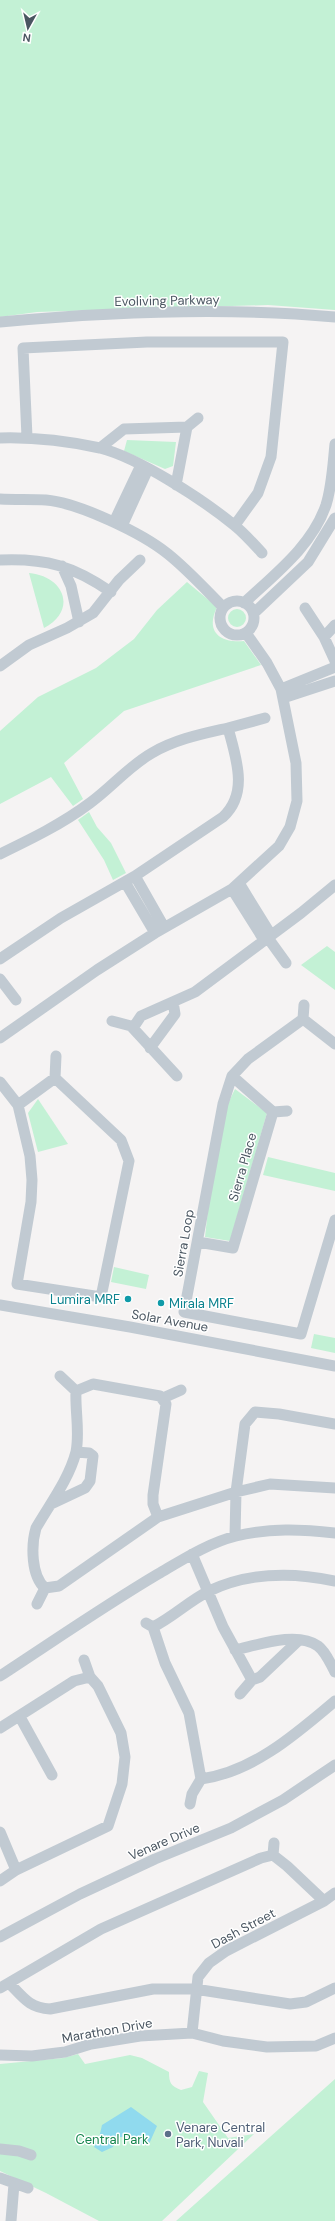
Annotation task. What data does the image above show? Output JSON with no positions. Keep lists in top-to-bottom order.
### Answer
{
  "streets": {
    "street": [
      "Evoliving Parkway",
      "Sierra Place",
      "Sierra Loop",
      "Solar Avenue",
      "Venare Drive",
      "Dash Street",
      "Marathon Drive"
    ]
  },
  "crossings": [
    ["Sierra Place", "Sierra Loop"],
    ["Dash Street", "Marathon Drive"]
  ],
  "parks": ["Central Park"],
  "places": ["Lumira MRF", "Mirala MRF", "Venare Central Park, Nuvali"],
  "north": "bottom"
}
